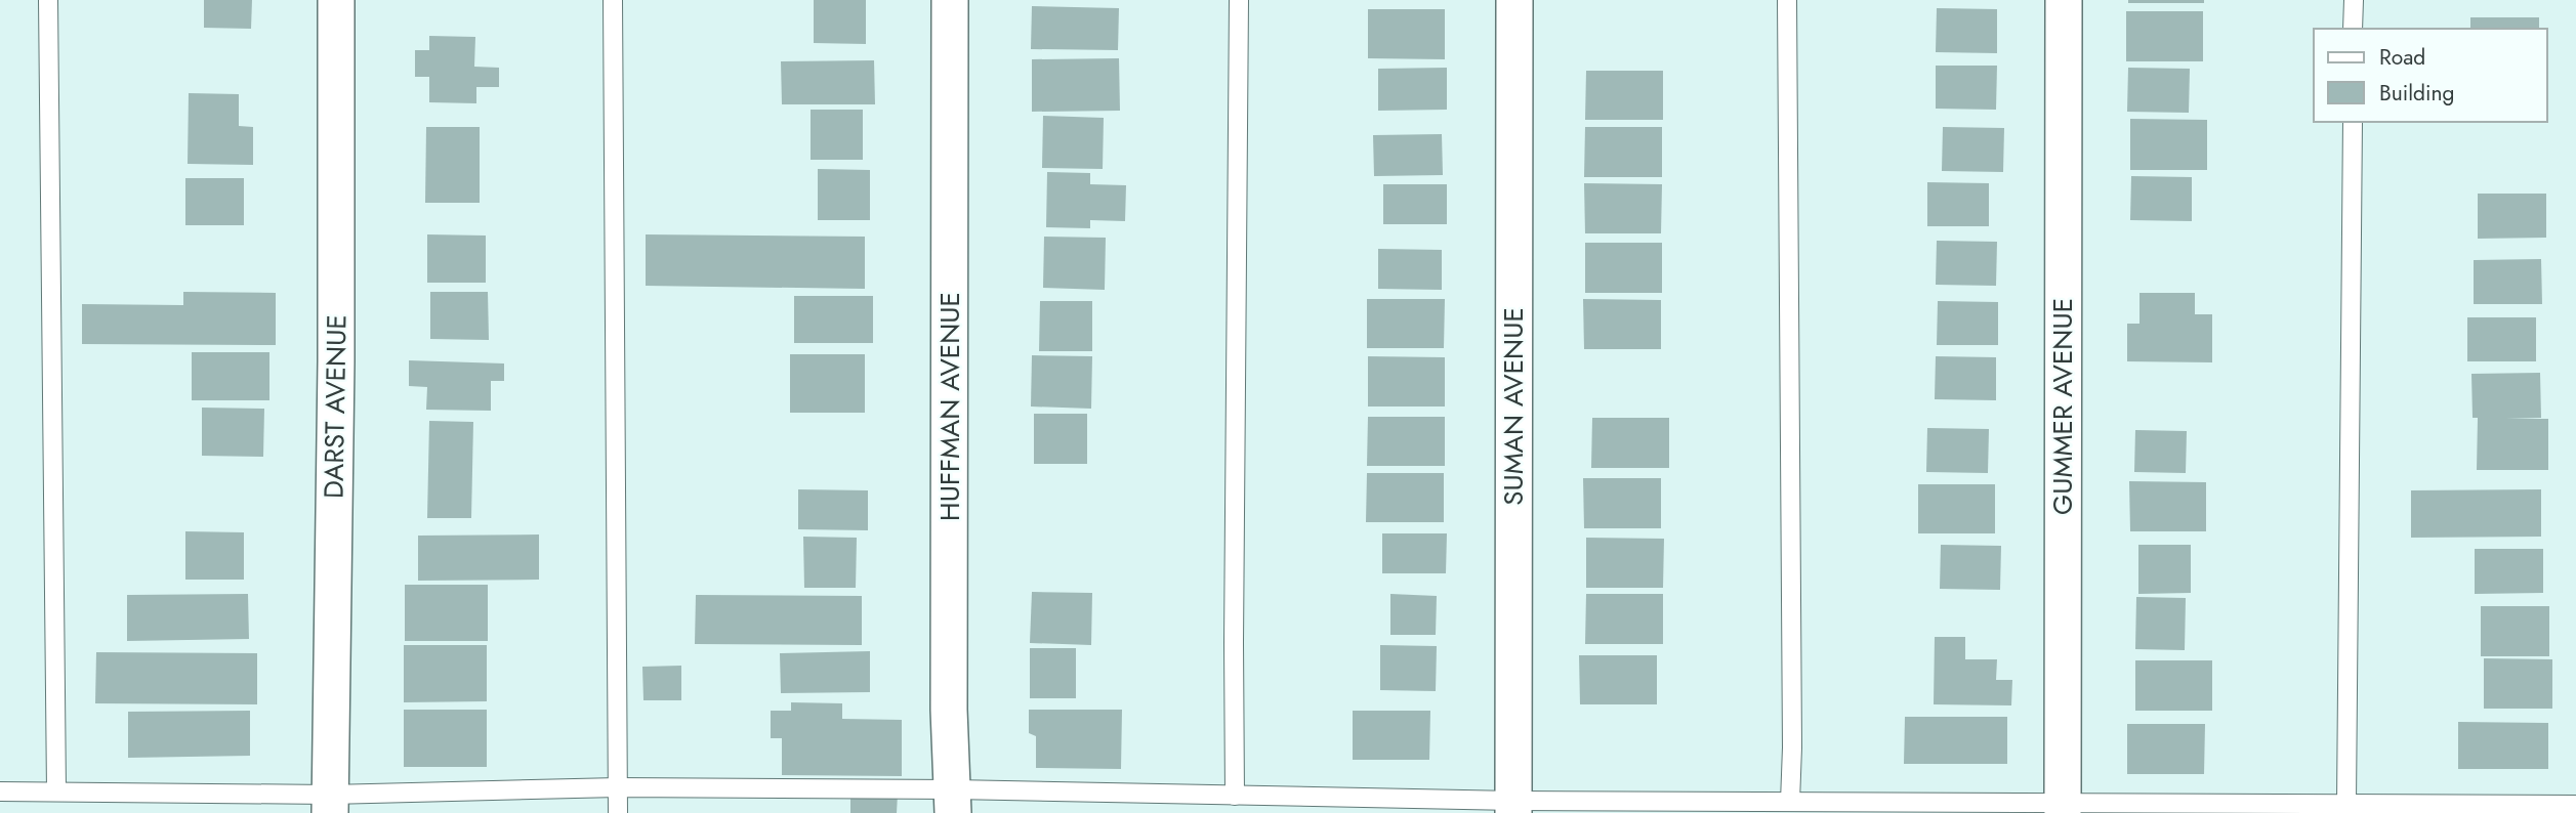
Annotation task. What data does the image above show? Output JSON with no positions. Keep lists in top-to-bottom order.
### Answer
{
  "streets": {
    "street": [
      "DARST AVENUE",
      "HUFFMAN AVENUE",
      "SUMAN AVENUE",
      "GUMMER AVENUE"
    ]
  },
  "legend": ["Road", "Building"]
}
